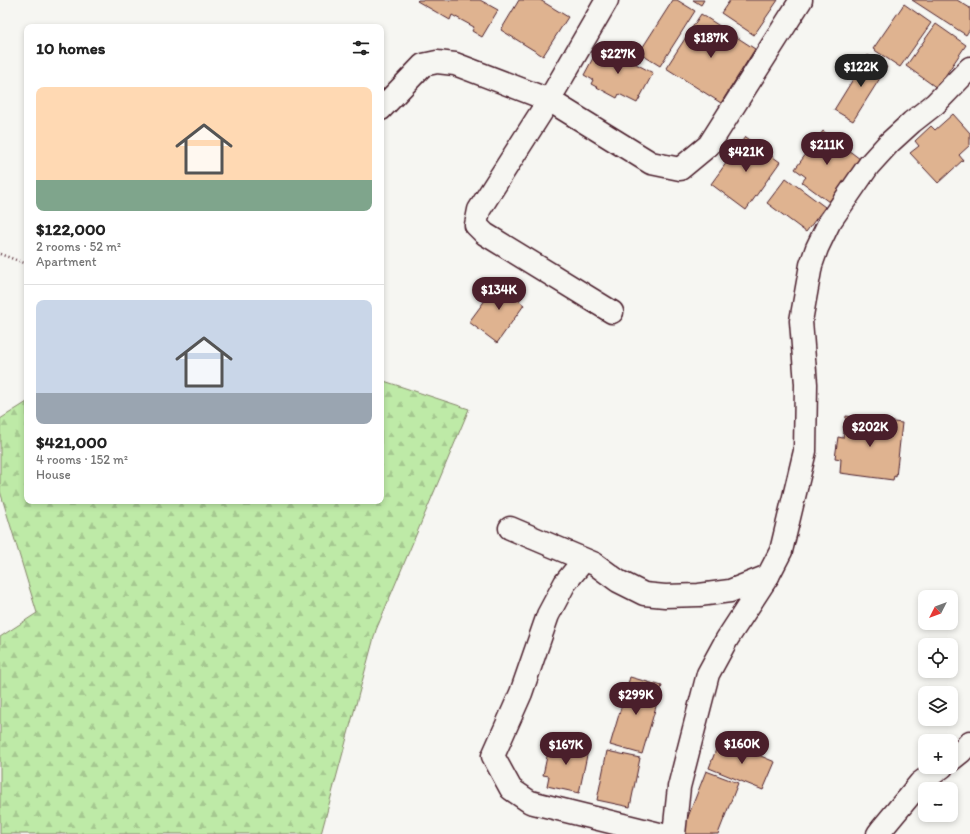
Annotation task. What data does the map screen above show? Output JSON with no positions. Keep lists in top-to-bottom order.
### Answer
{
  "north": "bottom left",
  "page": {
    "heading": "10 homes",
    "price": [
      "$187K",
      "$227K",
      "$122K",
      "$211K",
      "$421K",
      "$134K",
      "$202K",
      "$299K",
      "$160K",
      "$167K"
    ],
    "list": [
      {
        "name": "$122,000",
        "note": "2 rooms · 52 m² · Apartment"
      },
      {
        "name": "$421,000",
        "note": "4 rooms · 152 m² · House"
      }
    ],
    "map_buttons": ["+", "−"]
  }
}
